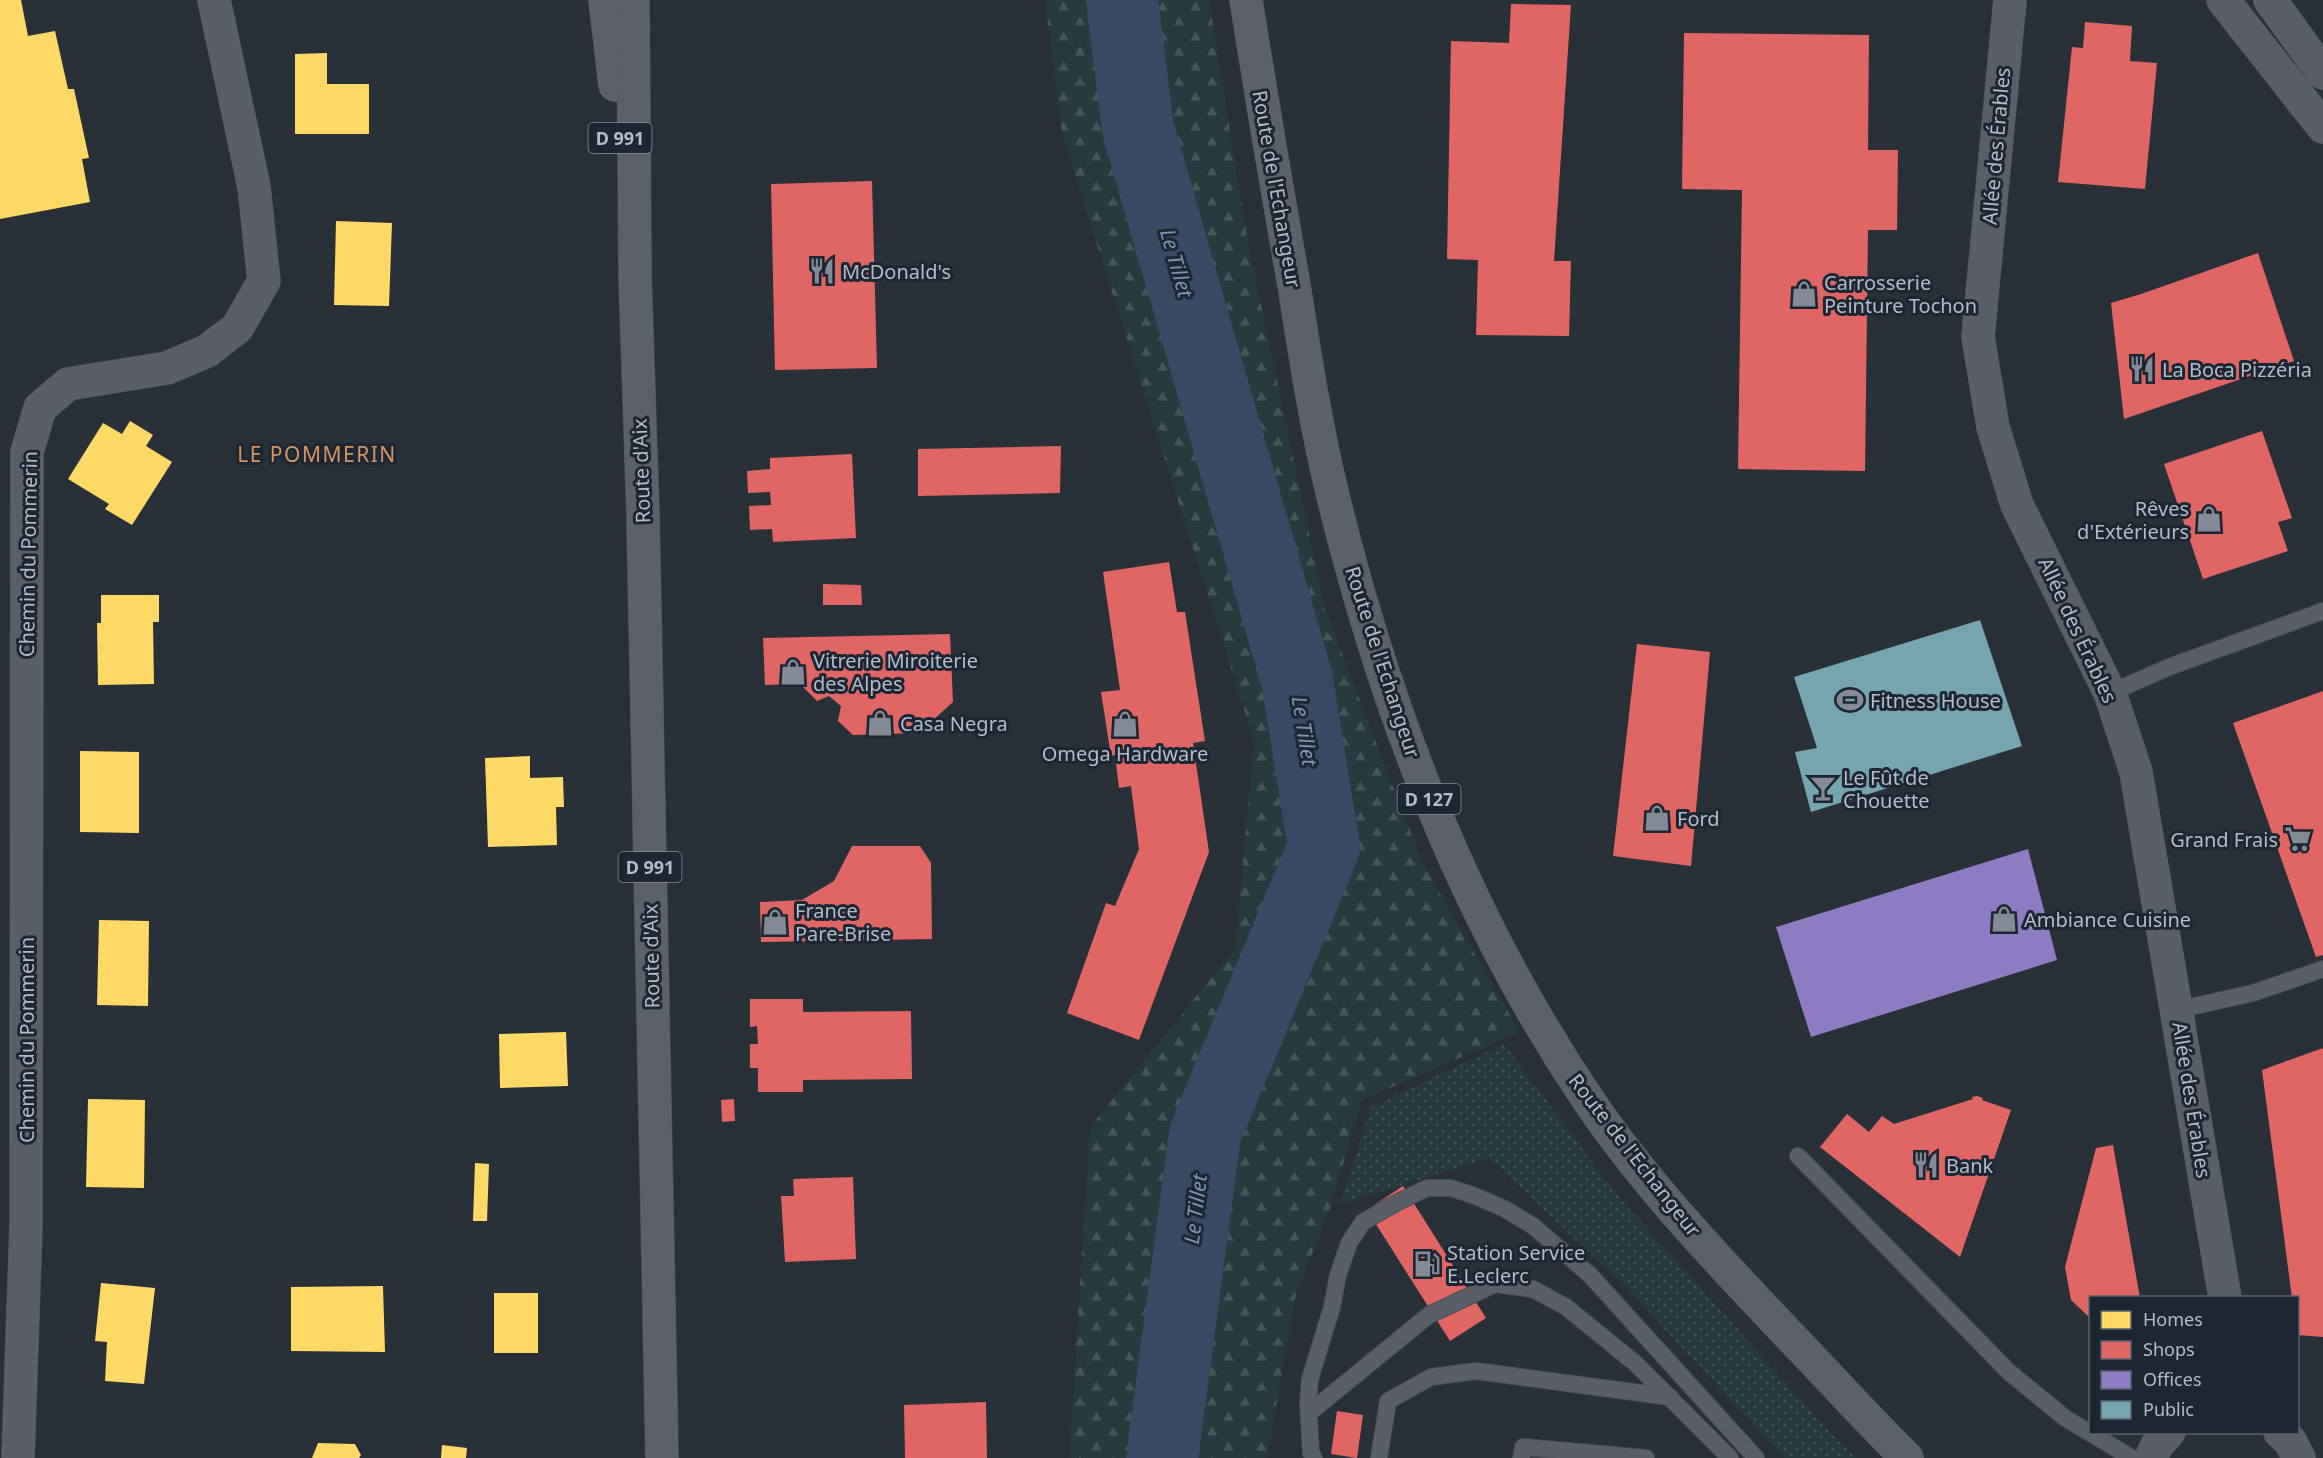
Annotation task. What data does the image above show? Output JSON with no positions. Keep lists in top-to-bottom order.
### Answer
{
  "streets": {
    "main road": [
      "D 991",
      "Route de l'Echangeur",
      "Route d'Aix",
      "D 127"
    ],
    "street": ["Allée des Érables", "Chemin du Pommerin"]
  },
  "districts": ["LE POMMERIN"],
  "water": ["Le Tillet"],
  "places": {
    "restaurant": ["McDonald's", "La Boca Pizzéria", "Bank"],
    "shop": [
      "Carrosserie Peinture Tochon",
      "Rêves d'Extérieurs",
      "Vitrerie Miroiterie des Alpes",
      "Casa Negra",
      "Omega Hardware",
      "Ford",
      "Ambiance Cuisine",
      "France Pare-Brise"
    ],
    "sports": ["Fitness House"],
    "bar": ["Le Fût de Chouette"],
    "supermarket": ["Grand Frais"],
    "fuel station": ["Station Service E.Leclerc"]
  },
  "legend": [
    "Homes",
    "Shops",
    "Offices",
    "Public"
  ]
}
